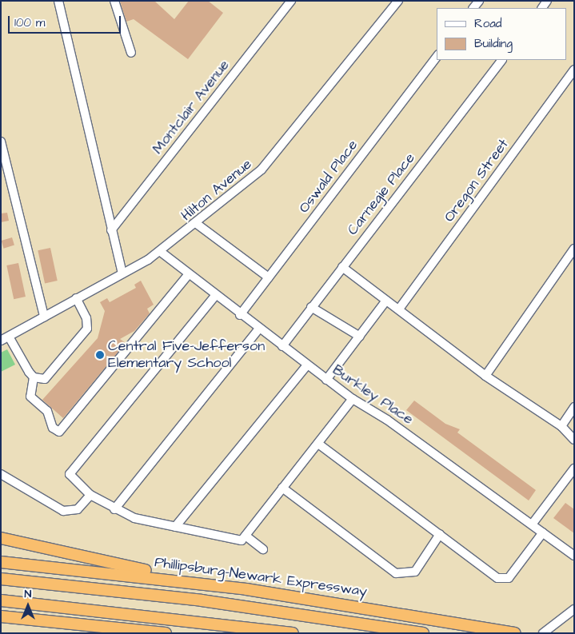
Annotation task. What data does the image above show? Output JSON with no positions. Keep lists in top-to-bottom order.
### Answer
{
  "streets": {
    "highway": ["Phillipsburg-Newark Expressway"],
    "street": [
      "Montclair Avenue",
      "Oswald Place",
      "Oregon Street",
      "Hilton Avenue",
      "Carnegie Place",
      "Burkley Place"
    ]
  },
  "crossings": [
    ["Oswald Place", "Burkley Place"],
    ["Hilton Avenue", "Burkley Place"],
    ["Carnegie Place", "Burkley Place"]
  ],
  "places": ["Central Five-Jefferson Elementary School"],
  "legend": ["Road", "Building"],
  "scale_bar": "100 m",
  "north": "top"
}
